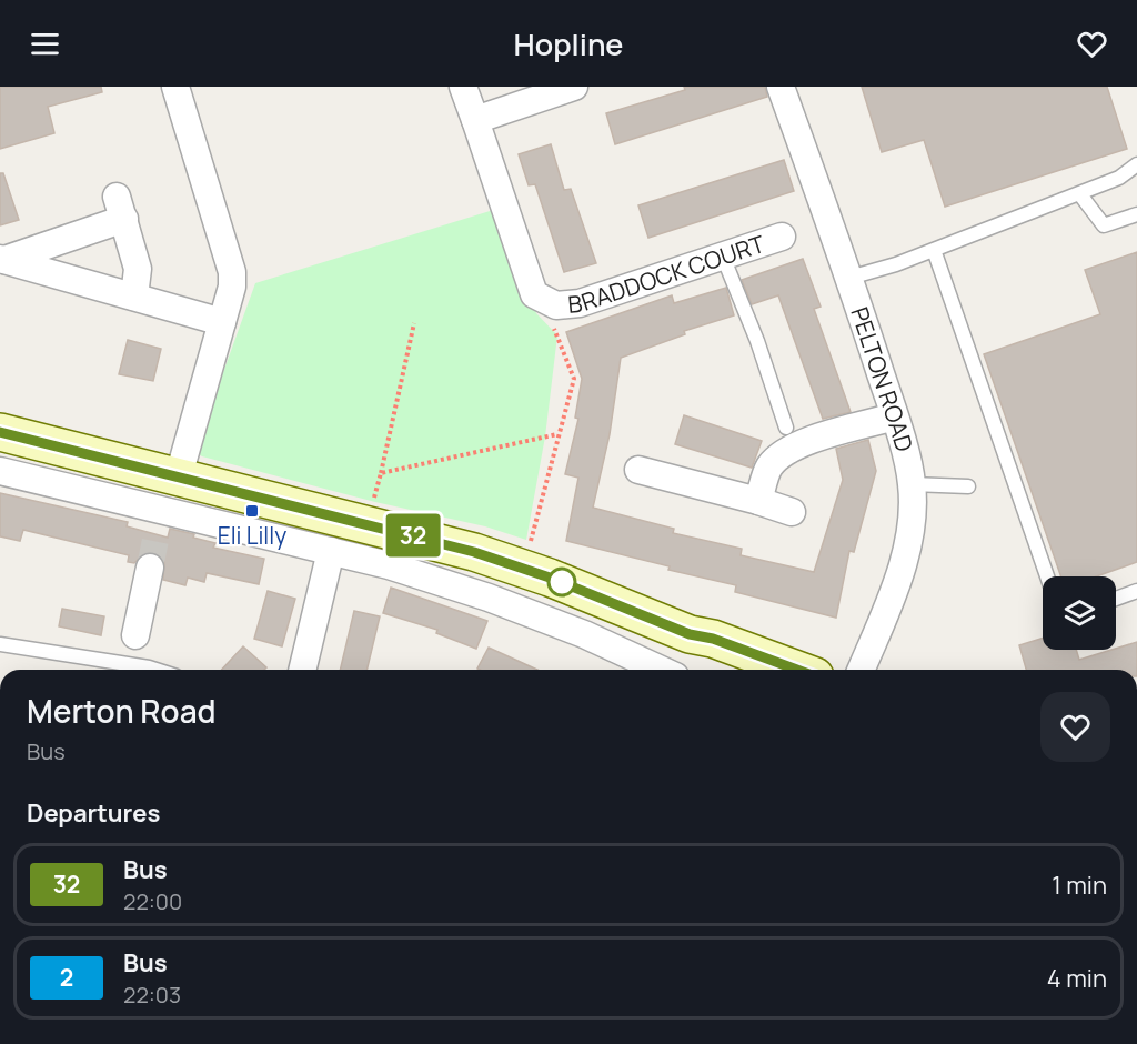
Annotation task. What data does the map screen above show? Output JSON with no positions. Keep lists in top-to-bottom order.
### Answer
{
  "streets": {
    "street": ["BRADDOCK COURT", "PELTON ROAD"]
  },
  "places": {
    "transit": ["Eli Lilly"]
  },
  "lines": ["bus line 32"],
  "page": {
    "header": "Hopline",
    "on_map": "32",
    "heading": [
      ["Merton Road", "Bus"],
      "Departures"
    ],
    "list": [
      {
        "mark": "32",
        "name": "Bus",
        "note": "22:00",
        "value": "1 min"
      },
      {
        "mark": "2",
        "name": "Bus",
        "note": "22:03",
        "value": "4 min"
      }
    ]
  }
}
